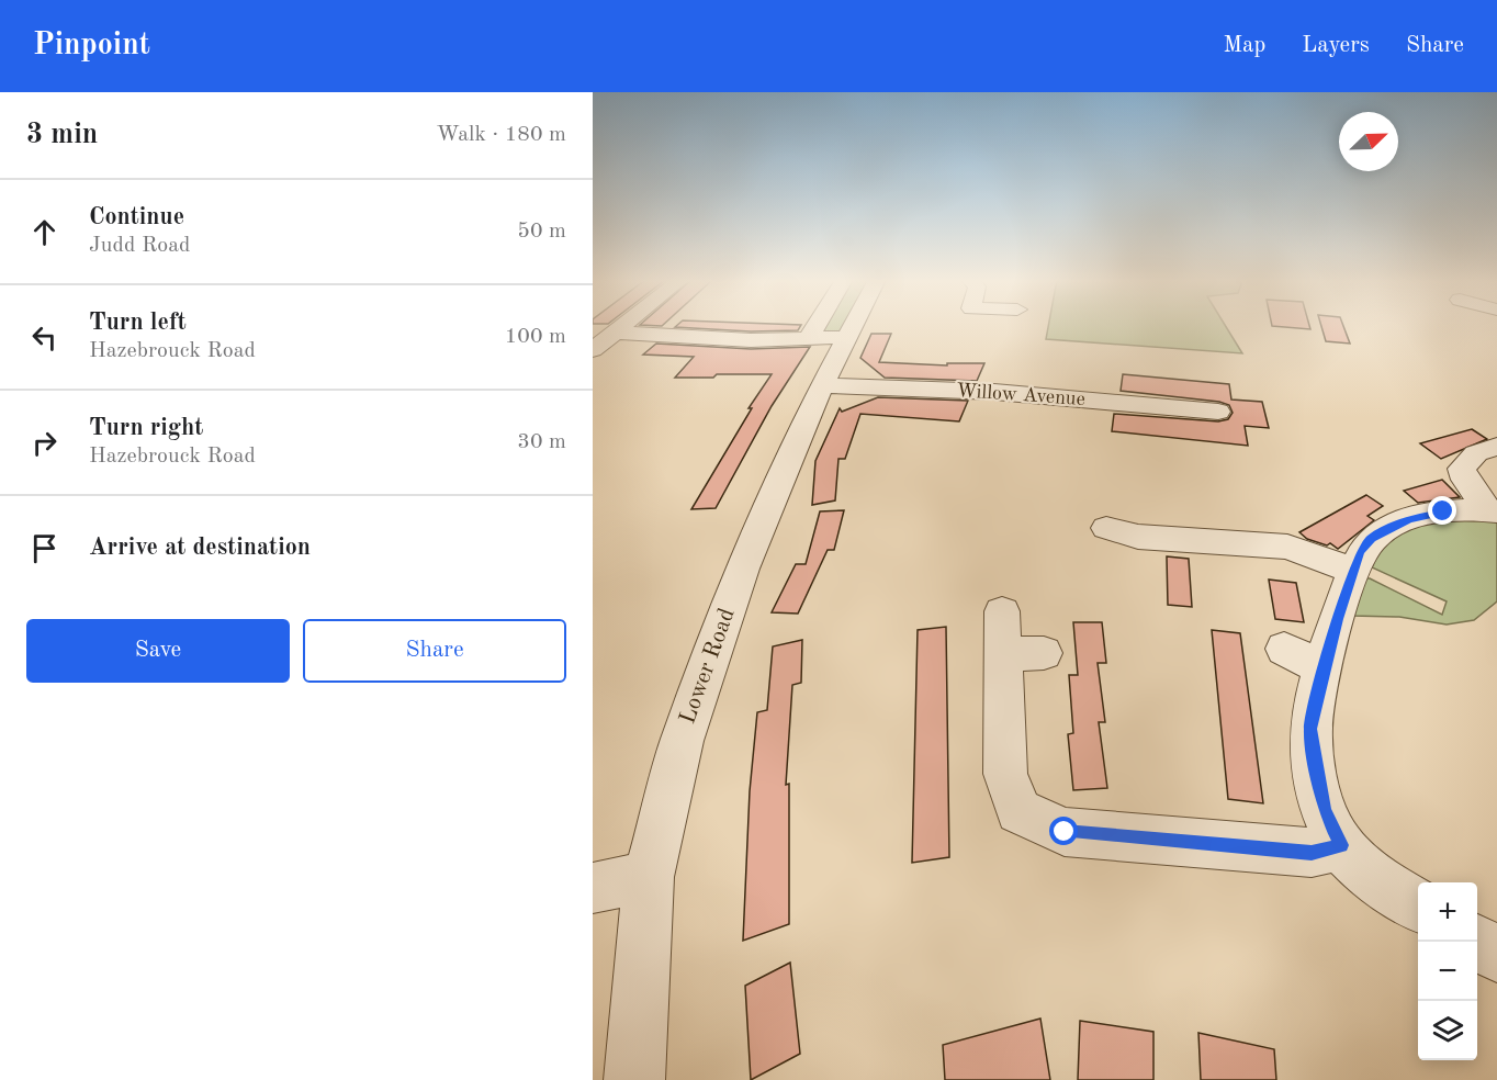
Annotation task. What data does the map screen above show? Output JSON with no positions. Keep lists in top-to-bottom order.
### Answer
{
  "streets": {
    "street": ["Willow Avenue", "Lower Road"]
  },
  "crossings": [
    ["Willow Avenue", "Lower Road"]
  ],
  "north": "top right",
  "page": {
    "header": "Pinpoint",
    "nav": ["Map", "Layers", "Share"],
    "heading": ["3 min", "Walk · 180 m"],
    "list": [
      ["Continue", "Judd Road", "50 m"],
      ["Turn left", "Hazebrouck Road", "100 m"],
      ["Turn right", "Hazebrouck Road", "30 m"],
      "Arrive at destination"
    ],
    "buttons": ["Save", "Share"],
    "map_buttons": ["+", "−"]
  }
}
